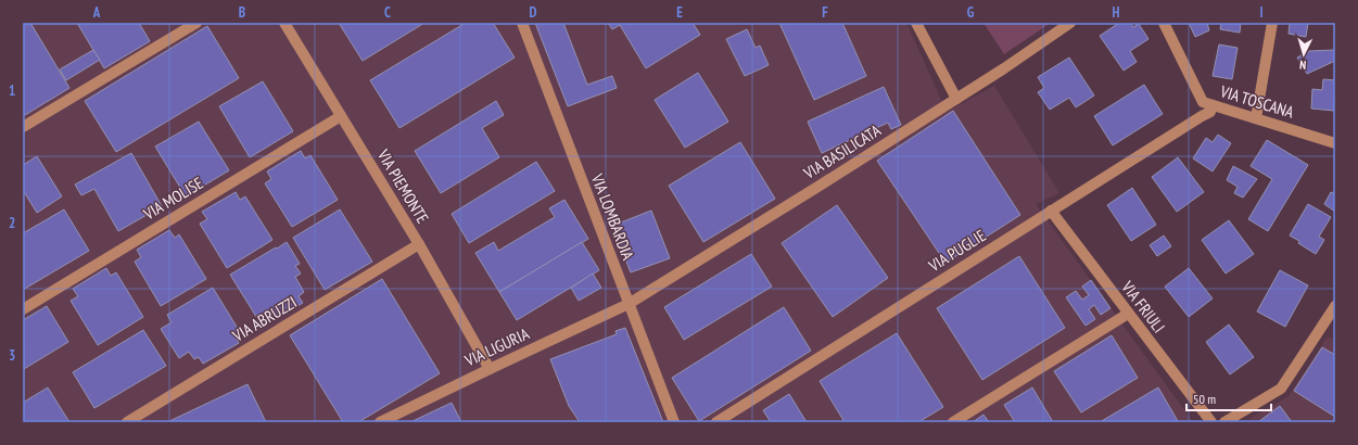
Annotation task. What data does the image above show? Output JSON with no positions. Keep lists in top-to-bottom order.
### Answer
{
  "streets": {
    "street": [
      "VIA TOSCANA",
      "VIA BASILICATA",
      "VIA PIEMONTE",
      "VIA MOLISE",
      "VIA LOMBARDIA",
      "VIA PUGLIE",
      "VIA FRIULI",
      "VIA ABRUZZI",
      "VIA LIGURIA"
    ]
  },
  "crossings": [
    ["VIA TOSCANA", "VIA PUGLIE"],
    ["VIA BASILICATA", "VIA LOMBARDIA"],
    ["VIA BASILICATA", "VIA LIGURIA"],
    ["VIA PIEMONTE", "VIA MOLISE"],
    ["VIA PIEMONTE", "VIA ABRUZZI"],
    ["VIA PIEMONTE", "VIA LIGURIA"],
    ["VIA LOMBARDIA", "VIA LIGURIA"],
    ["VIA PUGLIE", "VIA FRIULI"]
  ],
  "scale_bar": "50 m",
  "north": "bottom",
  "grid": {
    "columns": [
      "A",
      "B",
      "C",
      "D",
      "E",
      "F",
      "G",
      "H",
      "I"
    ],
    "rows": ["1", "2", "3"]
  }
}
